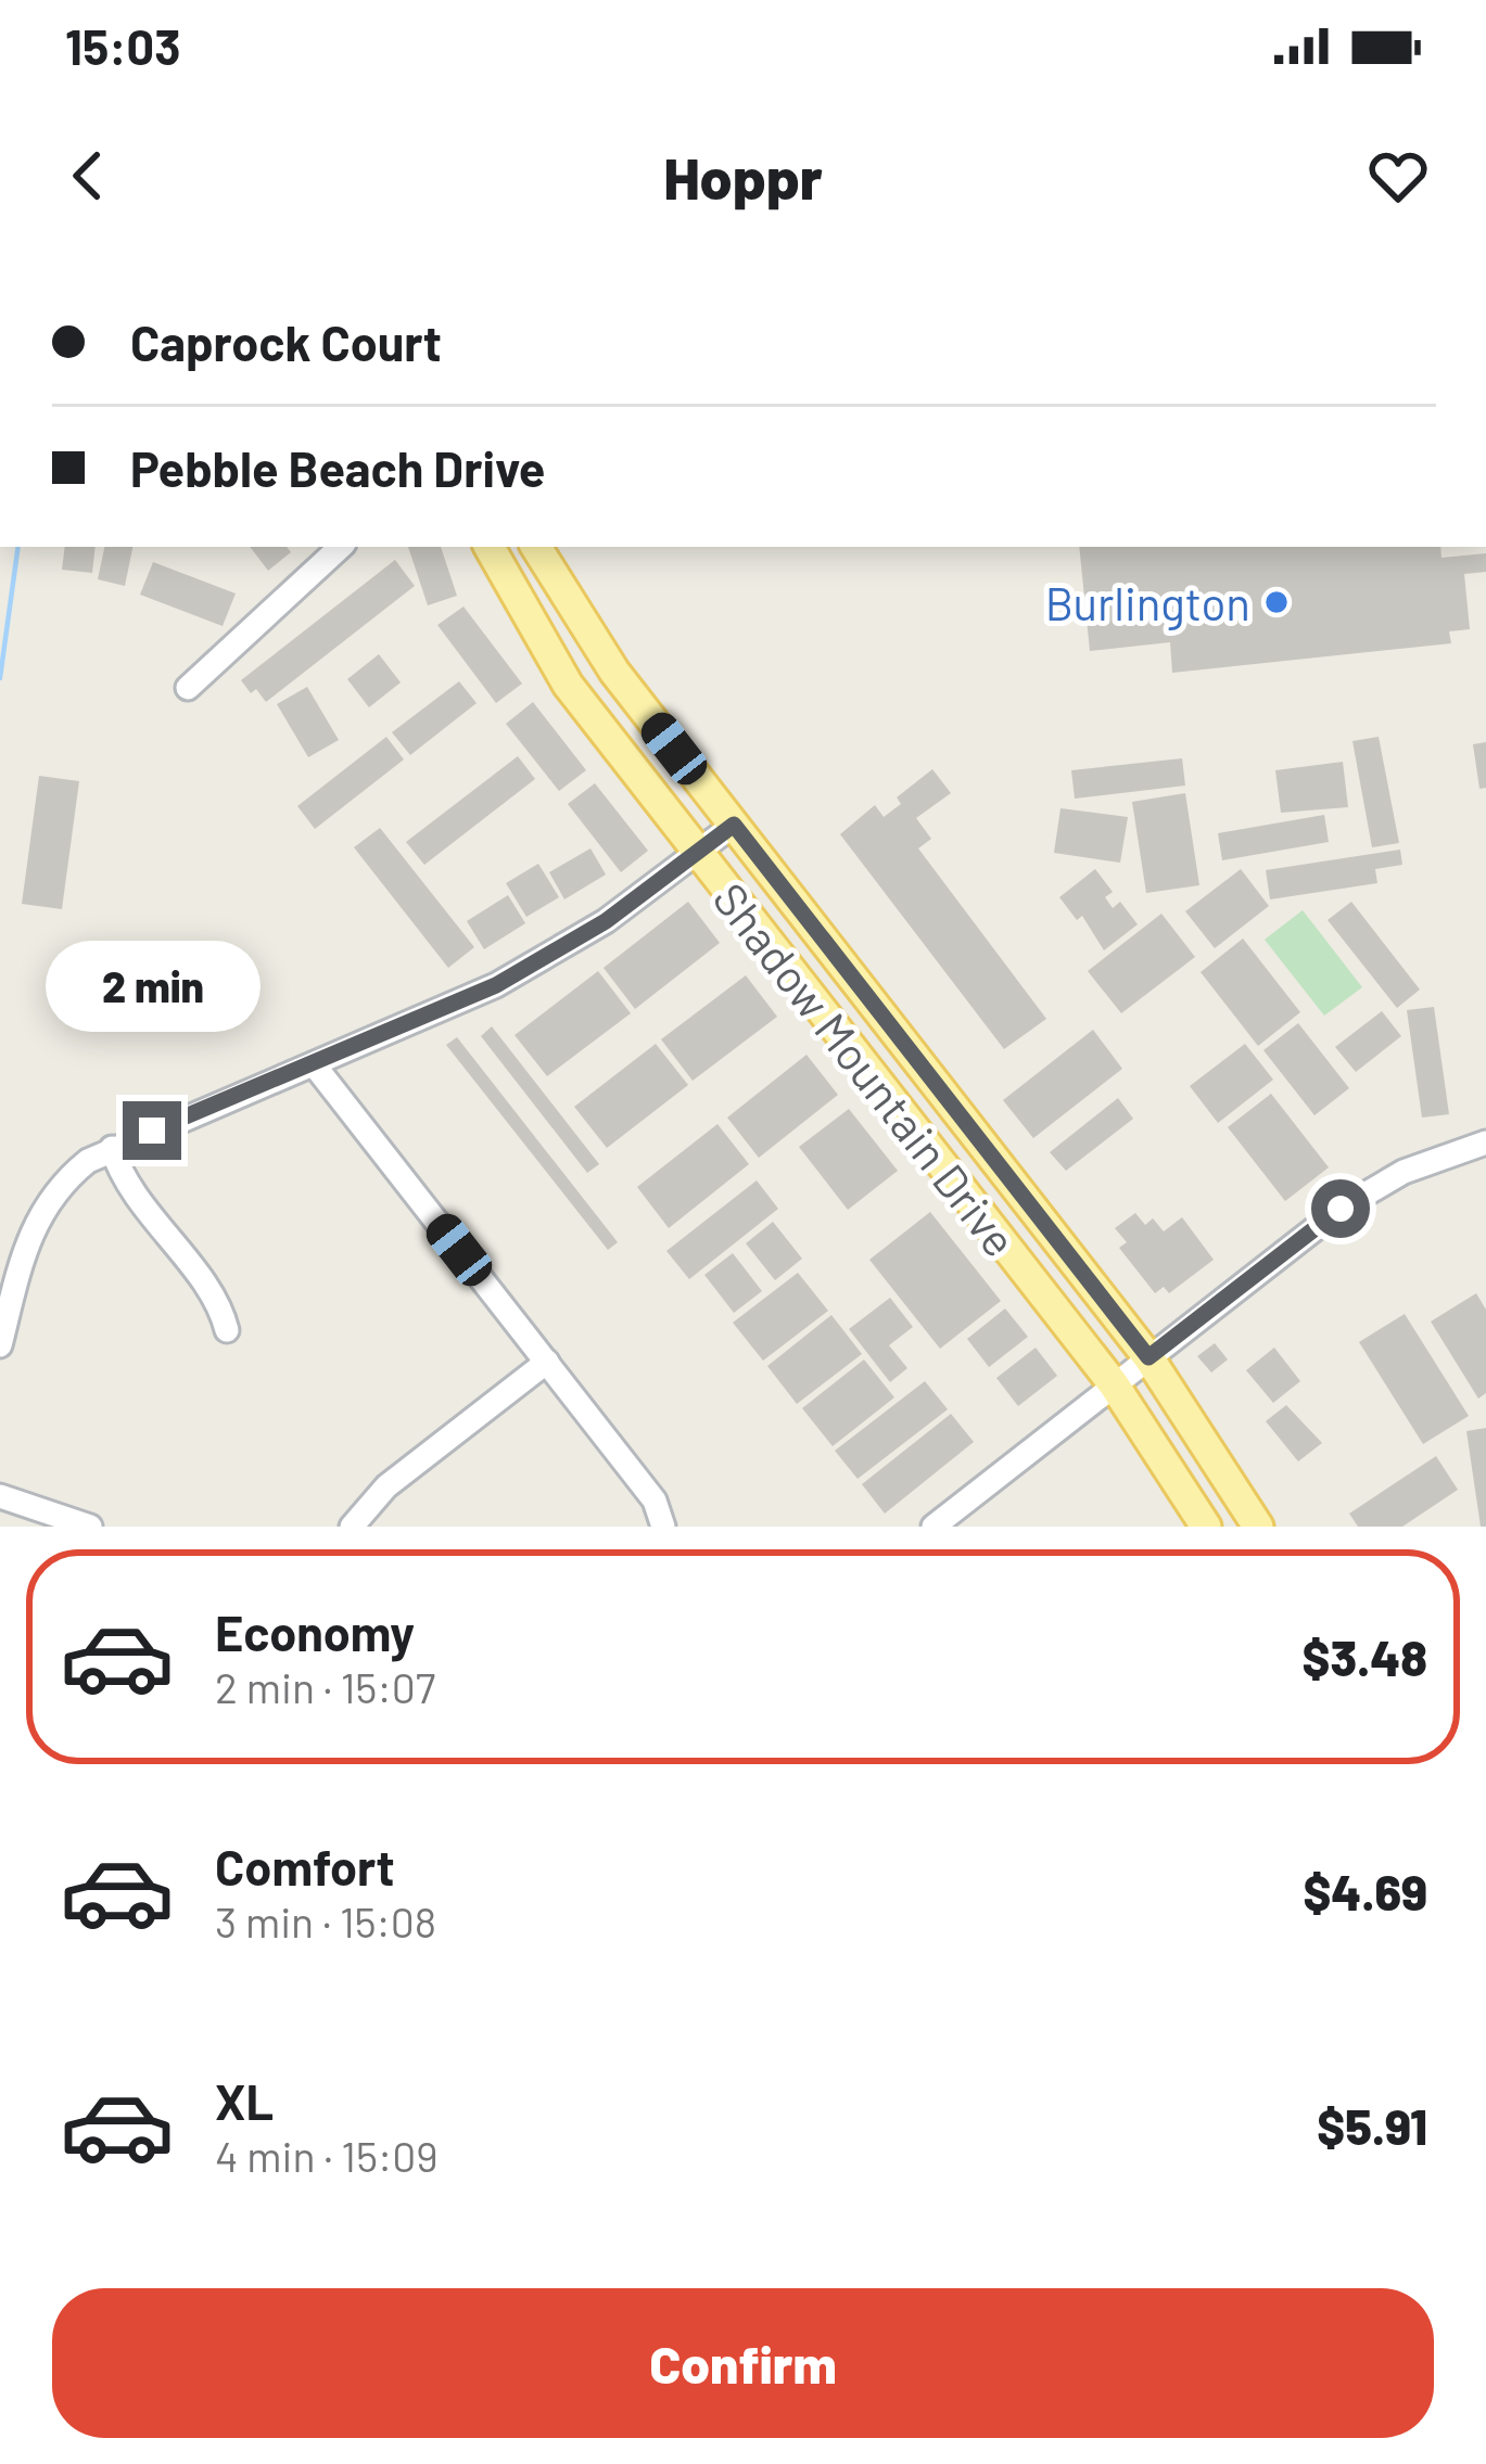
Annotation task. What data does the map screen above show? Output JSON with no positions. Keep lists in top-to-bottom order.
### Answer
{
  "streets": {
    "main road": ["Shadow Mountain Drive"]
  },
  "places": ["Burlington"],
  "page": {
    "status": "15:03",
    "header": "Hoppr",
    "banner": ["Caprock Court", "Pebble Beach Drive"],
    "bubble": "2 min",
    "list": [
      {
        "name": "Economy",
        "note": "2 min · 15:07",
        "value": "$3.48"
      },
      {
        "name": "Comfort",
        "note": "3 min · 15:08",
        "value": "$4.69"
      },
      {
        "name": "XL",
        "note": "4 min · 15:09",
        "value": "$5.91"
      }
    ],
    "buttons": "Confirm"
  }
}
